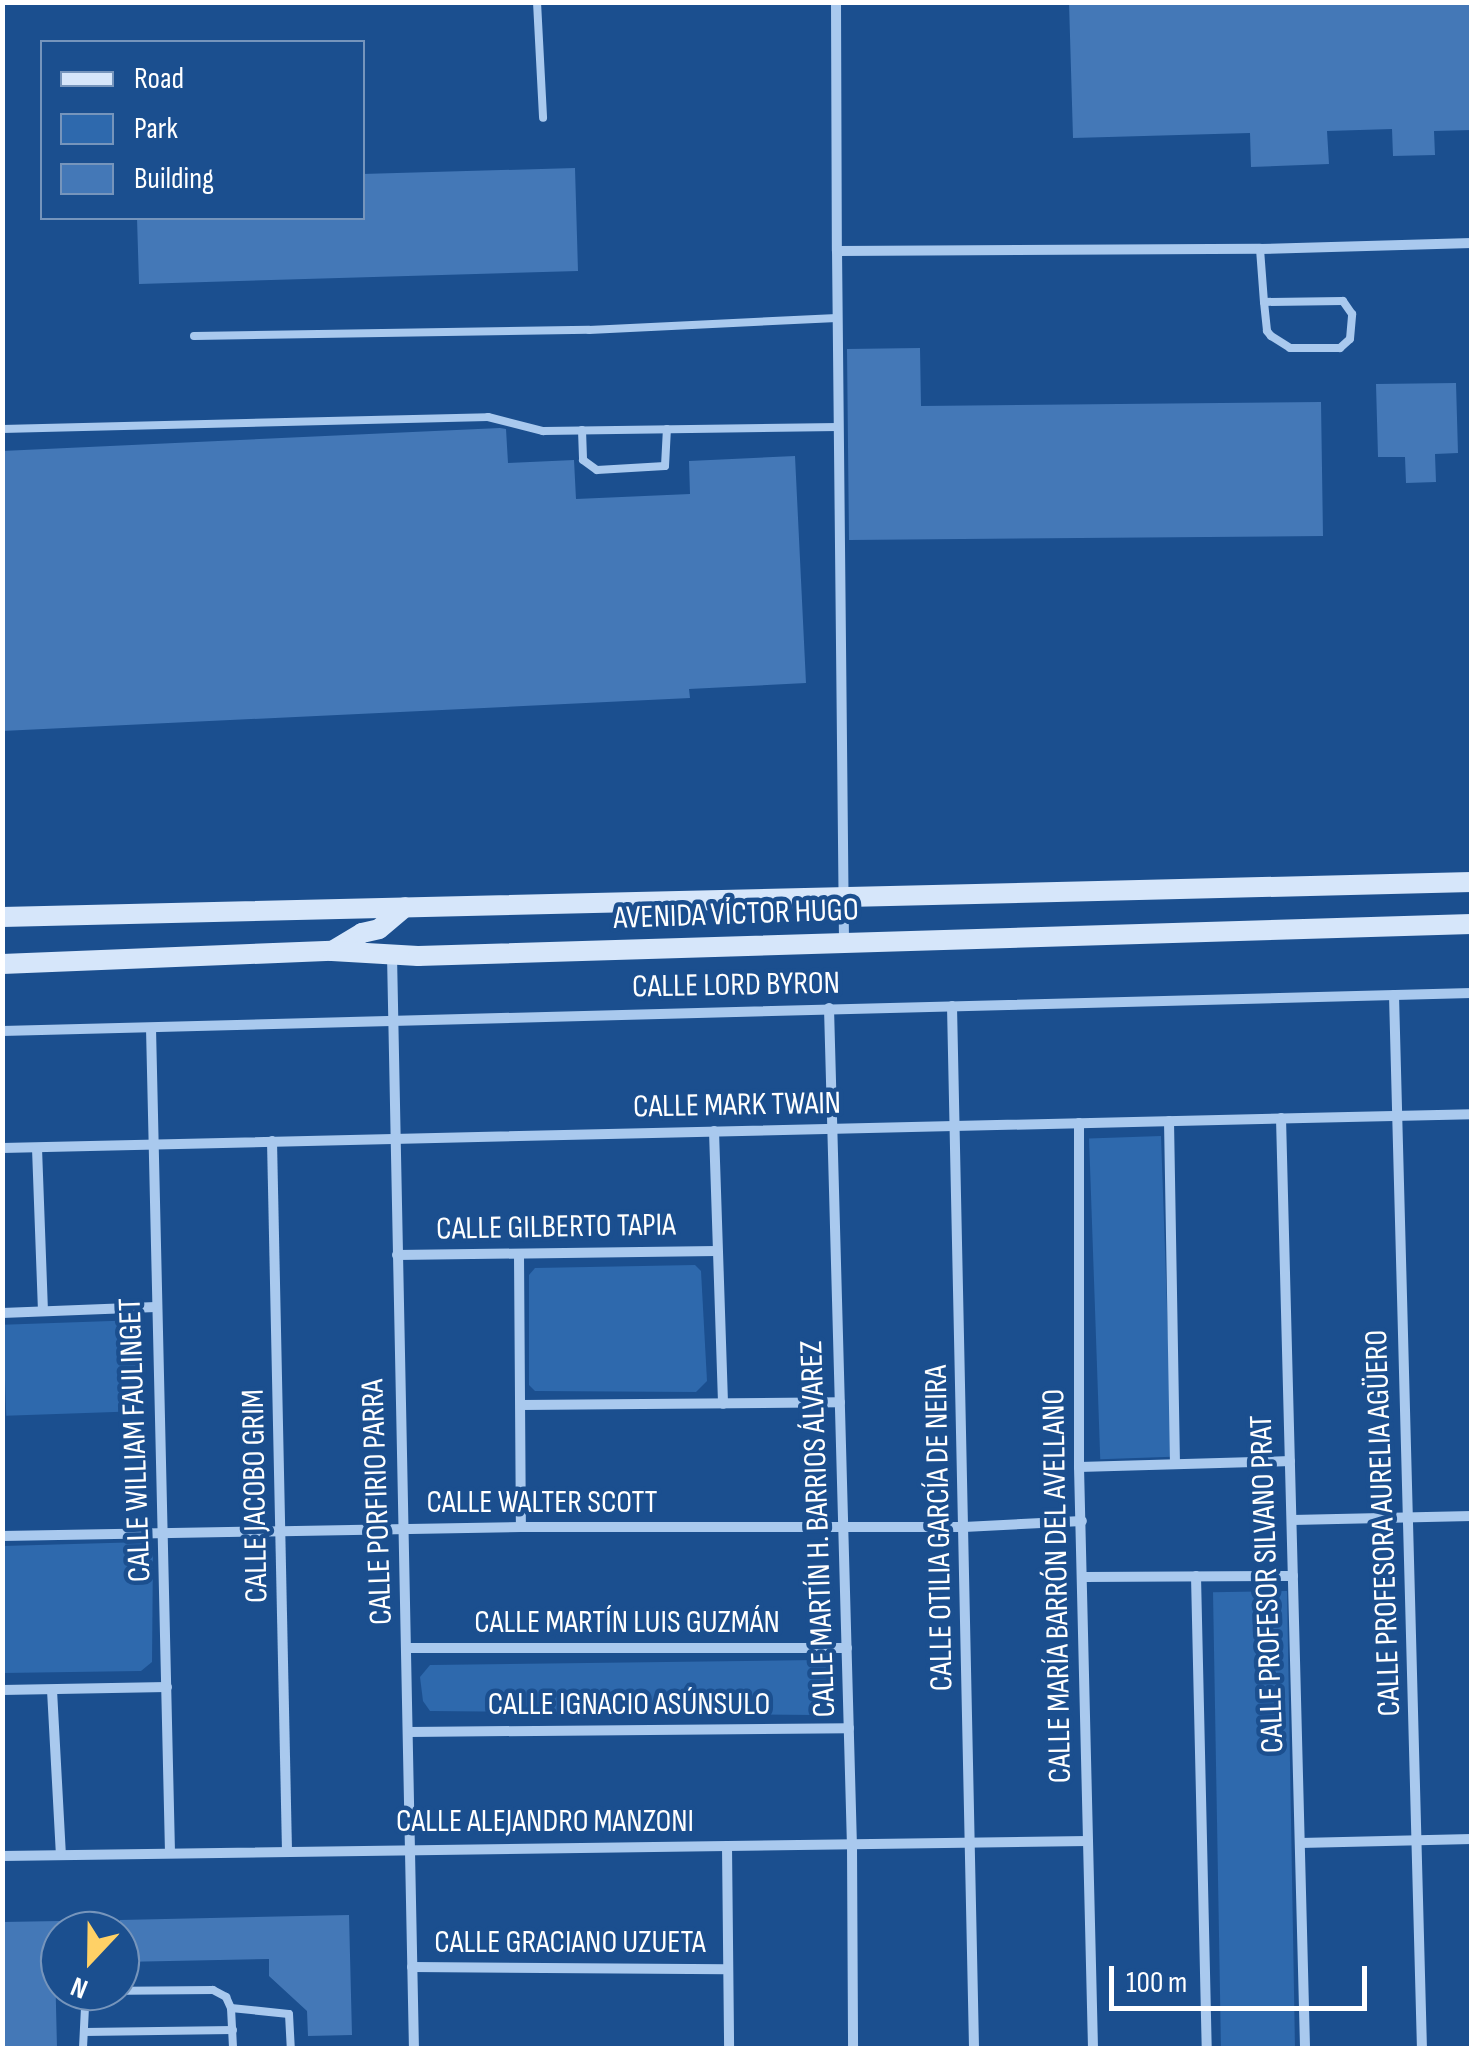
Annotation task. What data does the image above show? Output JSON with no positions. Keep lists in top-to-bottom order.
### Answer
{
  "streets": {
    "street": [
      "AVENIDA VÍCTOR HUGO",
      "CALLE LORD BYRON",
      "CALLE MARK TWAIN",
      "CALLE GILBERTO TAPIA",
      "CALLE WILLIAM FAULINGET",
      "CALLE JACOBO GRIM",
      "CALLE PORFIRIO PARRA",
      "CALLE WALTER SCOTT",
      "CALLE PROFESORA AURELIA AGÜERO",
      "CALLE OTILIA GARCÍA DE NEIRA",
      "CALLE MARTÍN H. BARRIOS ÁLVAREZ",
      "CALLE PROFESOR SILVANO PRAT",
      "CALLE MARÍA BARRÓN DEL AVELLANO",
      "CALLE MARTÍN LUIS GUZMÁN",
      "CALLE IGNACIO ASÚNSULO",
      "CALLE ALEJANDRO MANZONI",
      "CALLE GRACIANO UZUETA"
    ]
  },
  "crossings": [
    ["AVENIDA VÍCTOR HUGO", "CALLE PORFIRIO PARRA"],
    ["CALLE LORD BYRON", "CALLE WILLIAM FAULINGET"],
    ["CALLE LORD BYRON", "CALLE PORFIRIO PARRA"],
    ["CALLE LORD BYRON", "CALLE PROFESORA AURELIA AGÜERO"],
    ["CALLE LORD BYRON", "CALLE OTILIA GARCÍA DE NEIRA"],
    ["CALLE LORD BYRON", "CALLE MARTÍN H. BARRIOS ÁLVAREZ"],
    ["CALLE MARK TWAIN", "CALLE WILLIAM FAULINGET"],
    ["CALLE MARK TWAIN", "CALLE JACOBO GRIM"],
    ["CALLE MARK TWAIN", "CALLE PORFIRIO PARRA"],
    ["CALLE MARK TWAIN", "CALLE PROFESORA AURELIA AGÜERO"],
    ["CALLE MARK TWAIN", "CALLE OTILIA GARCÍA DE NEIRA"],
    ["CALLE MARK TWAIN", "CALLE MARTÍN H. BARRIOS ÁLVAREZ"],
    ["CALLE MARK TWAIN", "CALLE PROFESOR SILVANO PRAT"],
    ["CALLE MARK TWAIN", "CALLE MARÍA BARRÓN DEL AVELLANO"],
    ["CALLE GILBERTO TAPIA", "CALLE PORFIRIO PARRA"],
    ["CALLE WILLIAM FAULINGET", "CALLE WALTER SCOTT"],
    ["CALLE WILLIAM FAULINGET", "CALLE ALEJANDRO MANZONI"],
    ["CALLE JACOBO GRIM", "CALLE WALTER SCOTT"],
    ["CALLE JACOBO GRIM", "CALLE ALEJANDRO MANZONI"],
    ["CALLE PORFIRIO PARRA", "CALLE WALTER SCOTT"],
    ["CALLE PORFIRIO PARRA", "CALLE MARTÍN LUIS GUZMÁN"],
    ["CALLE PORFIRIO PARRA", "CALLE IGNACIO ASÚNSULO"],
    ["CALLE PORFIRIO PARRA", "CALLE ALEJANDRO MANZONI"],
    ["CALLE PORFIRIO PARRA", "CALLE GRACIANO UZUETA"],
    ["CALLE WALTER SCOTT", "CALLE OTILIA GARCÍA DE NEIRA"],
    ["CALLE WALTER SCOTT", "CALLE MARTÍN H. BARRIOS ÁLVAREZ"],
    ["CALLE WALTER SCOTT", "CALLE MARÍA BARRÓN DEL AVELLANO"],
    ["CALLE OTILIA GARCÍA DE NEIRA", "CALLE ALEJANDRO MANZONI"],
    ["CALLE MARTÍN H. BARRIOS ÁLVAREZ", "CALLE MARTÍN LUIS GUZMÁN"],
    ["CALLE MARTÍN H. BARRIOS ÁLVAREZ", "CALLE IGNACIO ASÚNSULO"],
    ["CALLE MARTÍN H. BARRIOS ÁLVAREZ", "CALLE ALEJANDRO MANZONI"],
    ["CALLE MARÍA BARRÓN DEL AVELLANO", "CALLE ALEJANDRO MANZONI"]
  ],
  "legend": ["Road", "Park", "Building"],
  "scale_bar": "100 m",
  "north": "bottom"
}
